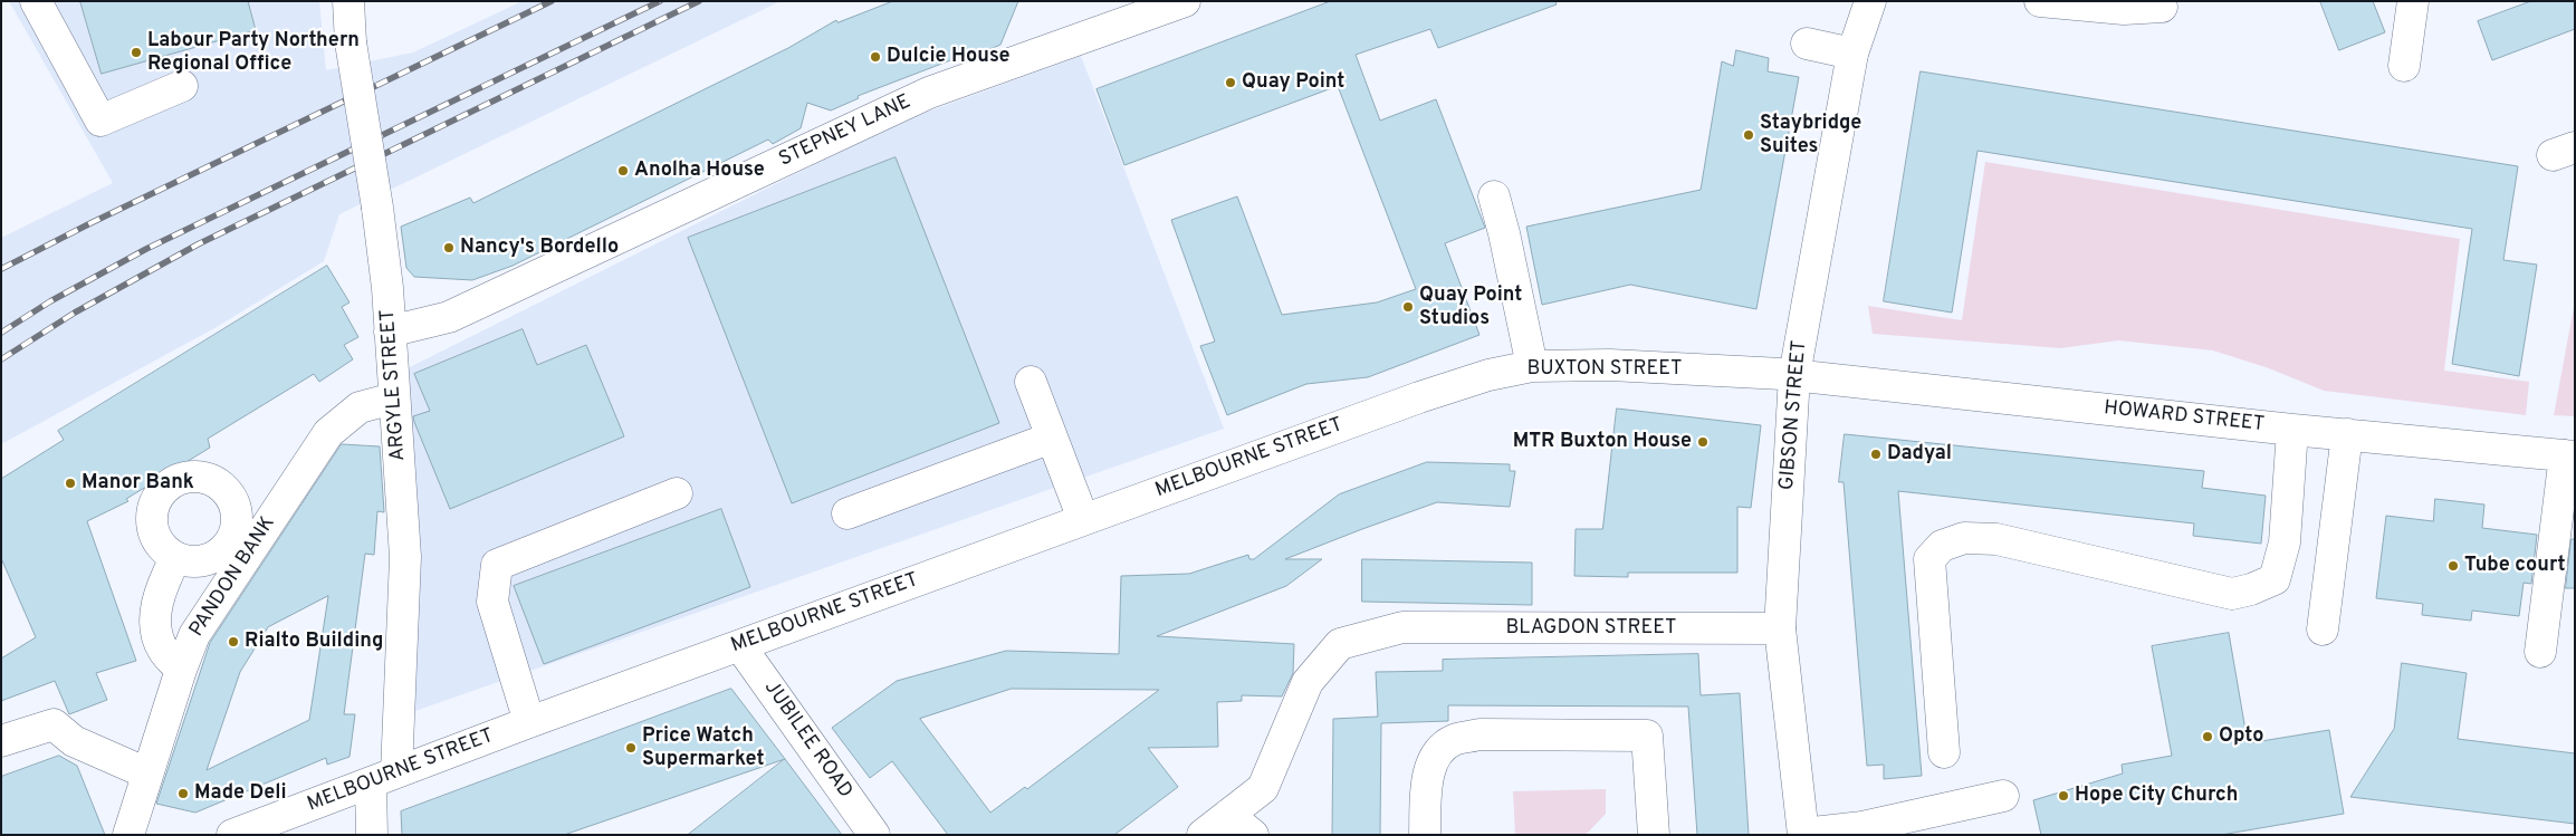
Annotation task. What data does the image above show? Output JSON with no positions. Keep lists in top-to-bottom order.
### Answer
{
  "streets": {
    "street": [
      "STEPNEY LANE",
      "BUXTON STREET",
      "ARGYLE STREET",
      "GIBSON STREET",
      "HOWARD STREET",
      "MELBOURNE STREET",
      "PANDON BANK",
      "BLAGDON STREET",
      "JUBILEE ROAD"
    ]
  },
  "crossings": [
    ["STEPNEY LANE", "ARGYLE STREET"],
    ["BUXTON STREET", "GIBSON STREET"],
    ["BUXTON STREET", "HOWARD STREET"],
    ["BUXTON STREET", "MELBOURNE STREET"],
    ["ARGYLE STREET", "MELBOURNE STREET"],
    ["ARGYLE STREET", "PANDON BANK"],
    ["GIBSON STREET", "HOWARD STREET"],
    ["GIBSON STREET", "BLAGDON STREET"],
    ["MELBOURNE STREET", "JUBILEE ROAD"]
  ],
  "places": [
    "Labour Party Northern Regional Office",
    "Dulcie House",
    "Quay Point",
    "Staybridge Suites",
    "Anolha House",
    "Nancy's Bordello",
    "Quay Point Studios",
    "MTR Buxton House",
    "Dadyal",
    "Manor Bank",
    "Tube court",
    "Rialto Building",
    "Opto",
    "Price Watch Supermarket",
    "Made Deli",
    "Hope City Church"
  ]
}
